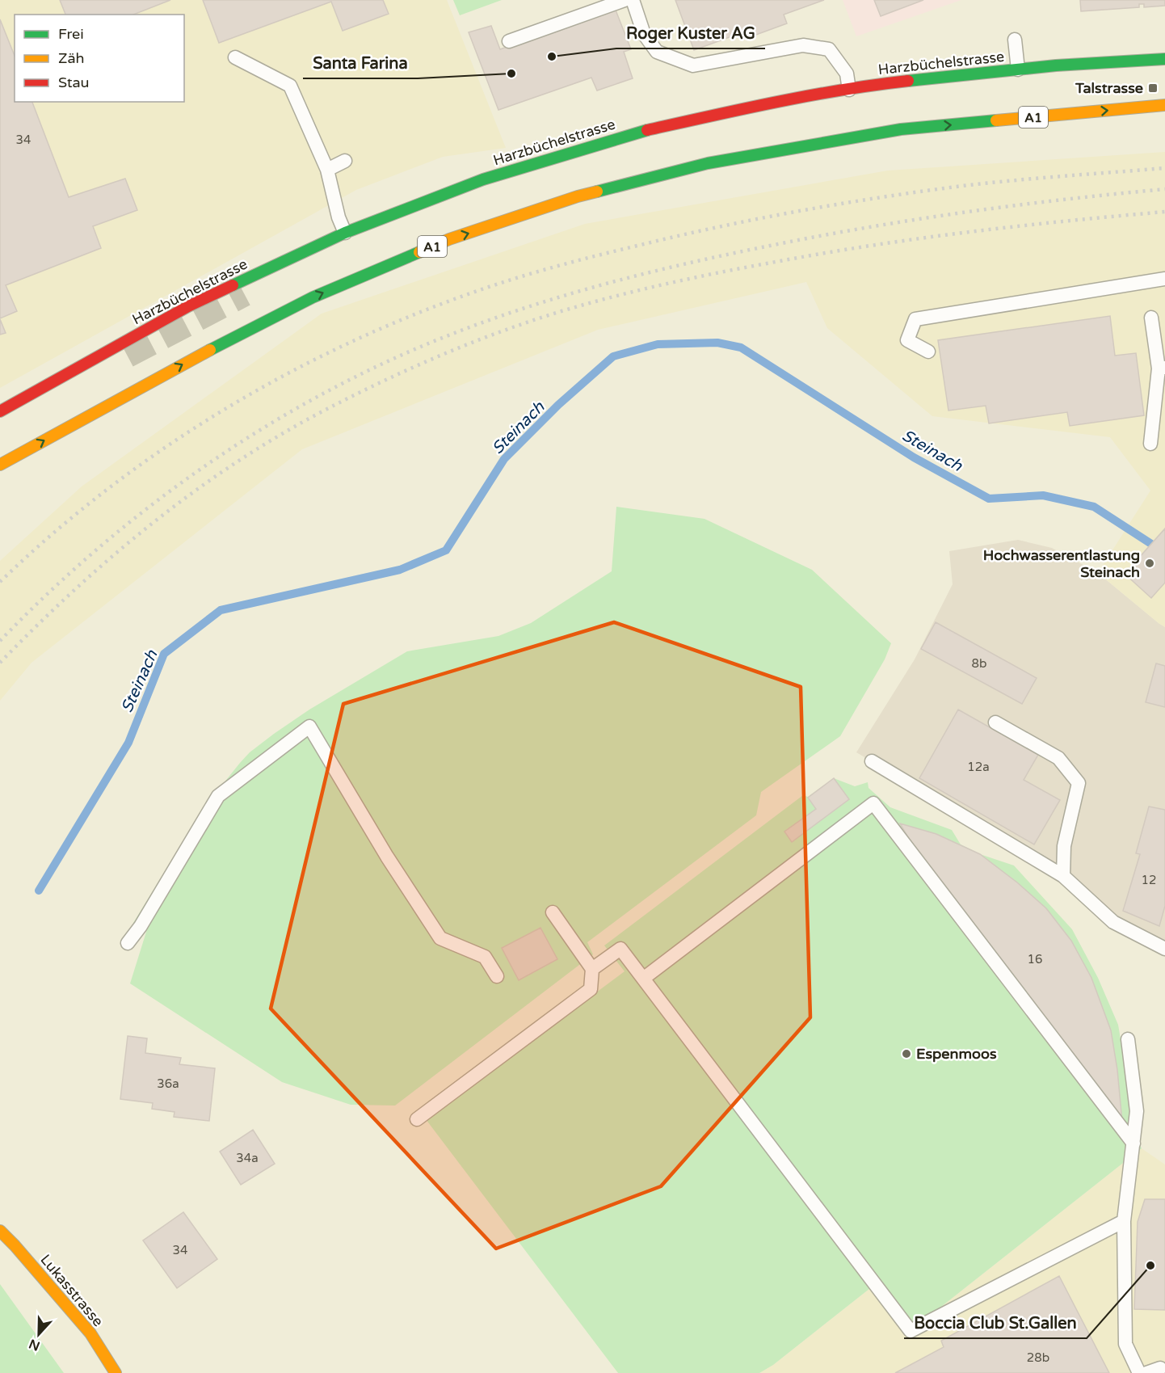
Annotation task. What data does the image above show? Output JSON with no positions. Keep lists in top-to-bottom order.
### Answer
{
  "streets": {
    "main road": ["Harzbüchelstrasse", "A1", "Lukasstrasse"]
  },
  "water": ["Steinach"],
  "places": {
    "other": [
      "Roger Kuster AG",
      "Santa Farina",
      "Hochwasserentlastung Steinach",
      "Espenmoos",
      "Boccia Club St.Gallen"
    ],
    "transit": ["Talstrasse"]
  },
  "house_numbers": [
    "34",
    "8b",
    "12a",
    "12",
    "16",
    "36a",
    "34a",
    "34",
    "28b"
  ],
  "legend": ["Frei", "Zäh", "Stau"],
  "north": "bottom"
}
